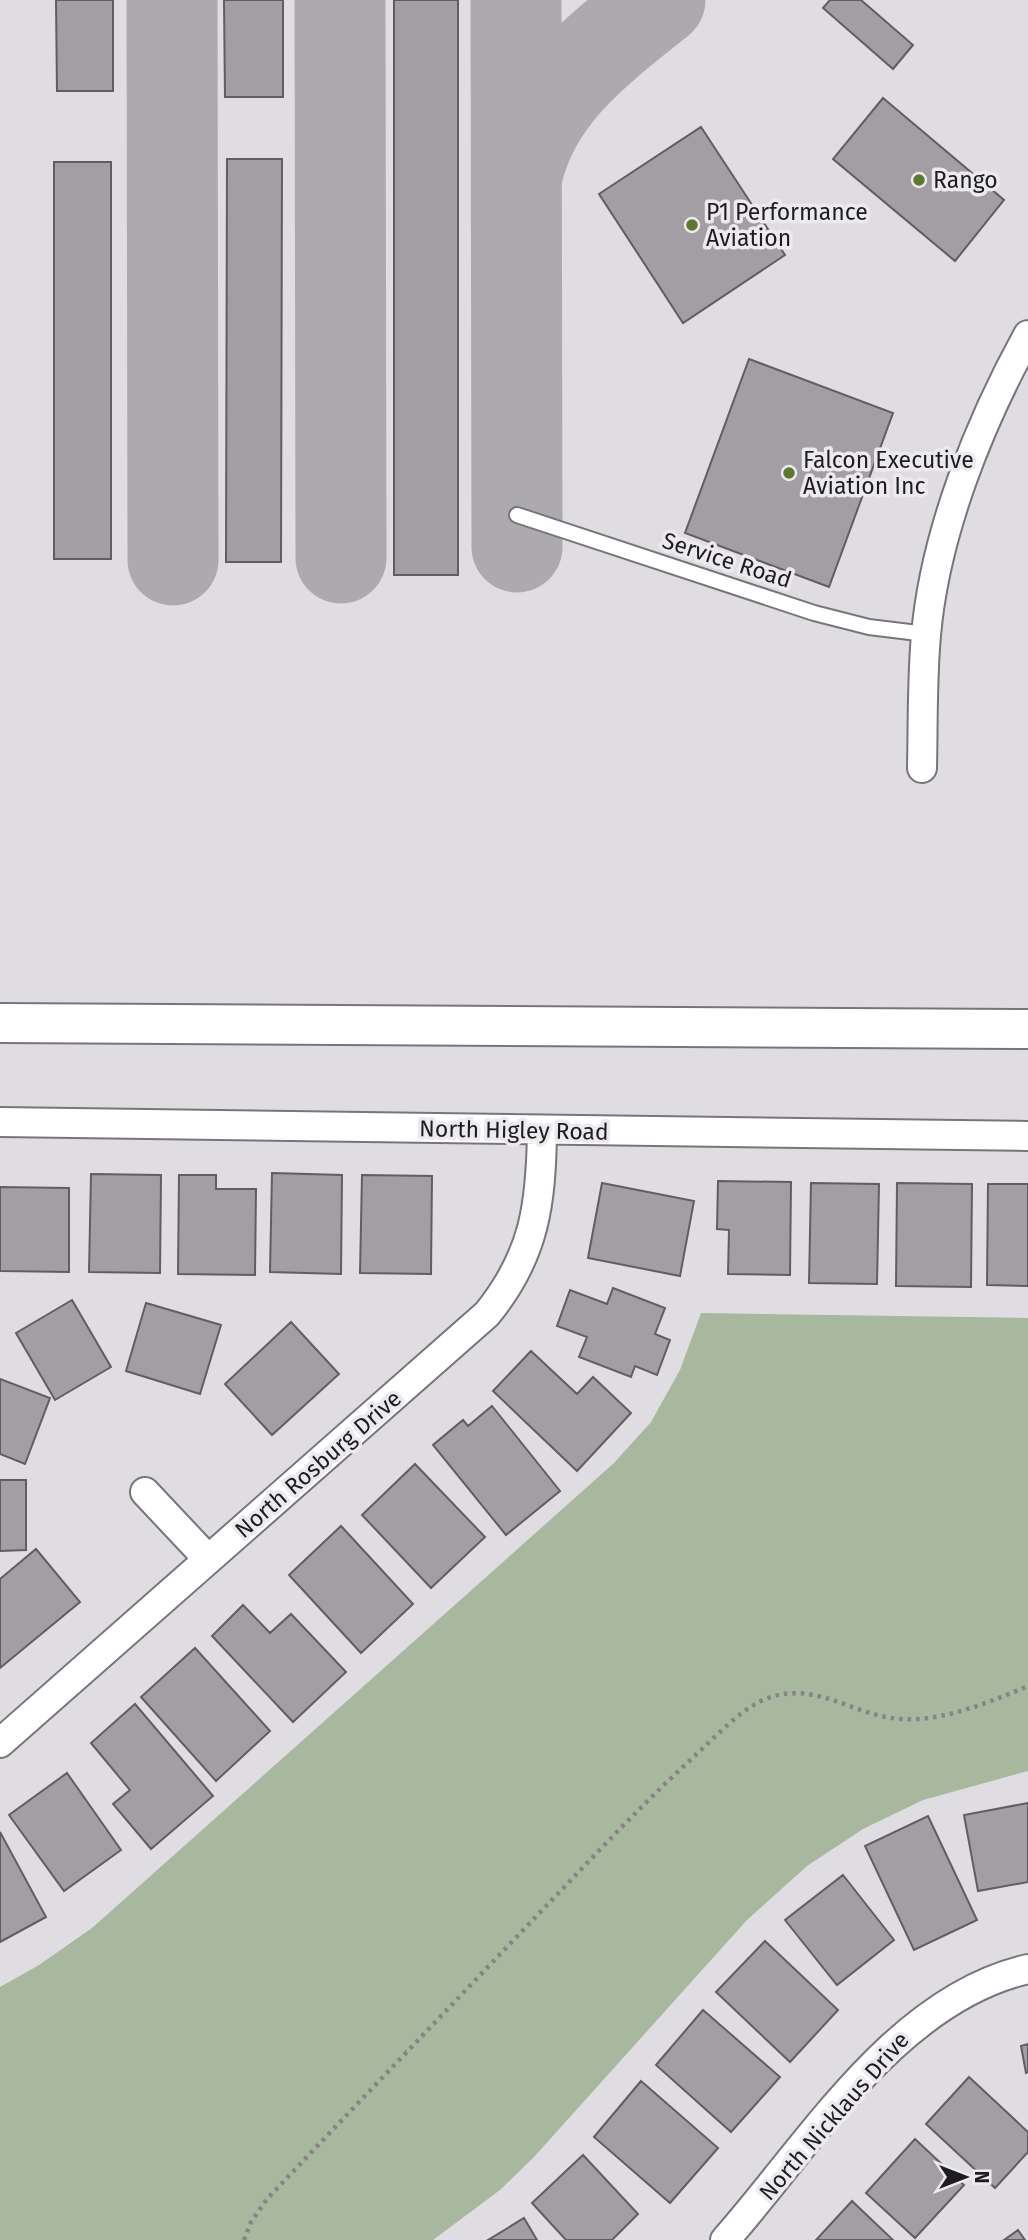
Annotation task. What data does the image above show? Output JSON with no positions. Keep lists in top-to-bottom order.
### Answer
{
  "streets": {
    "street": ["North Higley Road", "North Rosburg Drive", "North Nicklaus Drive"],
    "lane": ["Service Road"]
  },
  "crossings": [
    ["North Higley Road", "North Rosburg Drive"]
  ],
  "places": ["Rango", "P1 Performance Aviation", "Falcon Executive Aviation Inc"],
  "north": "right"
}
